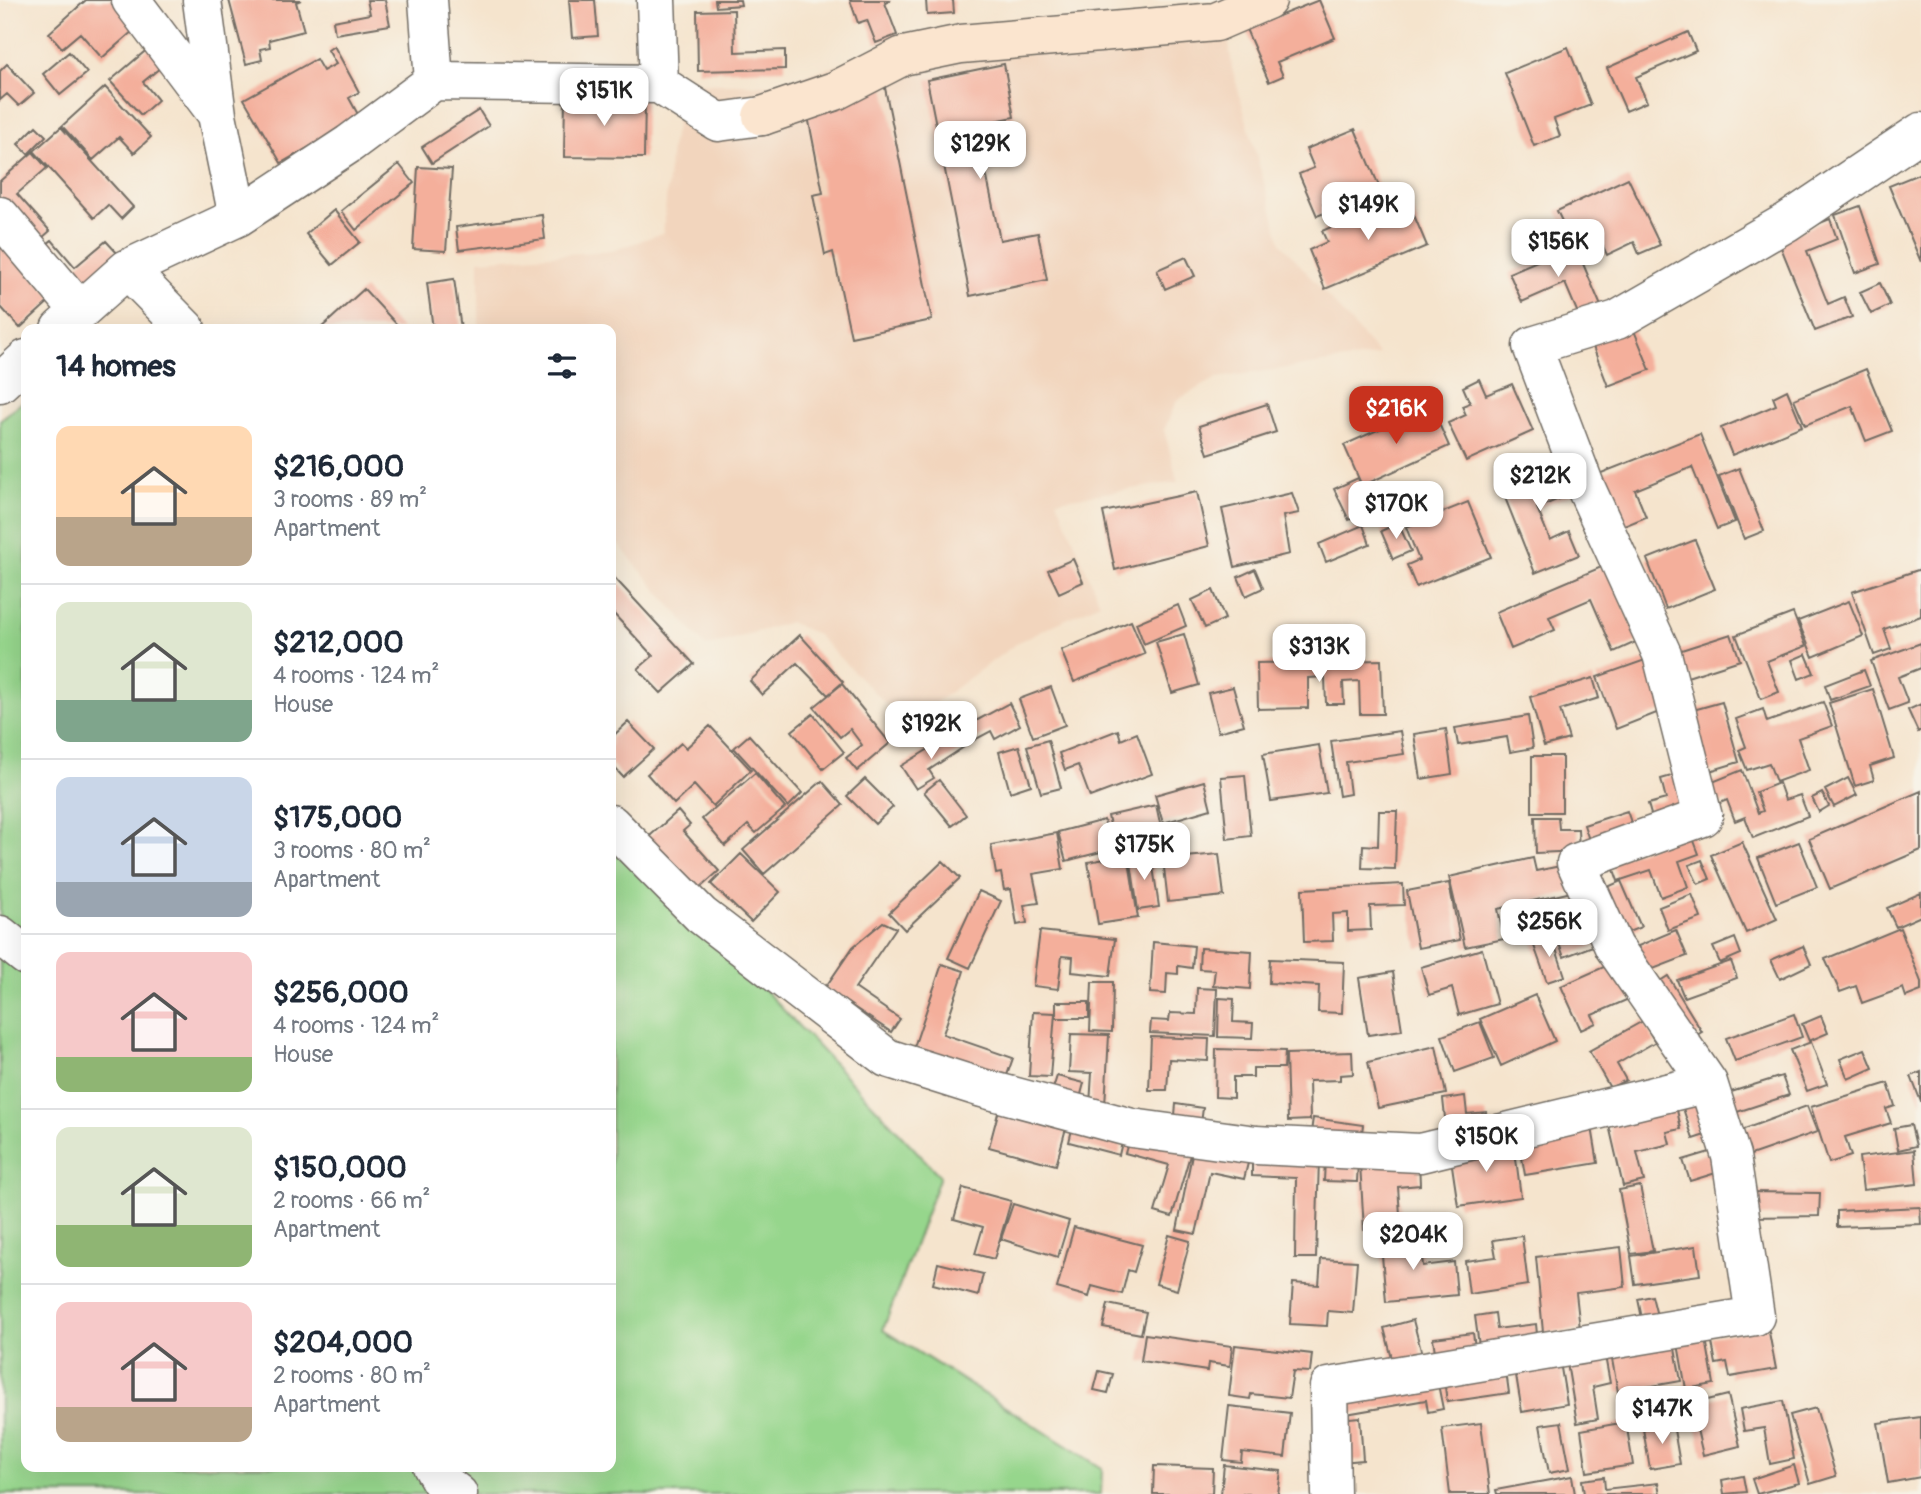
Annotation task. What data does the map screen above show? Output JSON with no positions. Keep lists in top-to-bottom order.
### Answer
{
  "page": {
    "price": [
      "$151K",
      "$129K",
      "$149K",
      "$156K",
      "$216K",
      "$212K",
      "$170K",
      "$313K",
      "$192K",
      "$175K",
      "$256K",
      "$150K",
      "$204K",
      "$147K"
    ],
    "heading": "14 homes",
    "list": [
      {
        "name": "$216,000",
        "note": "3 rooms · 89 m² · Apartment"
      },
      {
        "name": "$212,000",
        "note": "4 rooms · 124 m² · House"
      },
      {
        "name": "$175,000",
        "note": "3 rooms · 80 m² · Apartment"
      },
      {
        "name": "$256,000",
        "note": "4 rooms · 124 m² · House"
      },
      {
        "name": "$150,000",
        "note": "2 rooms · 66 m² · Apartment"
      },
      {
        "name": "$204,000",
        "note": "2 rooms · 80 m² · Apartment"
      }
    ]
  }
}
